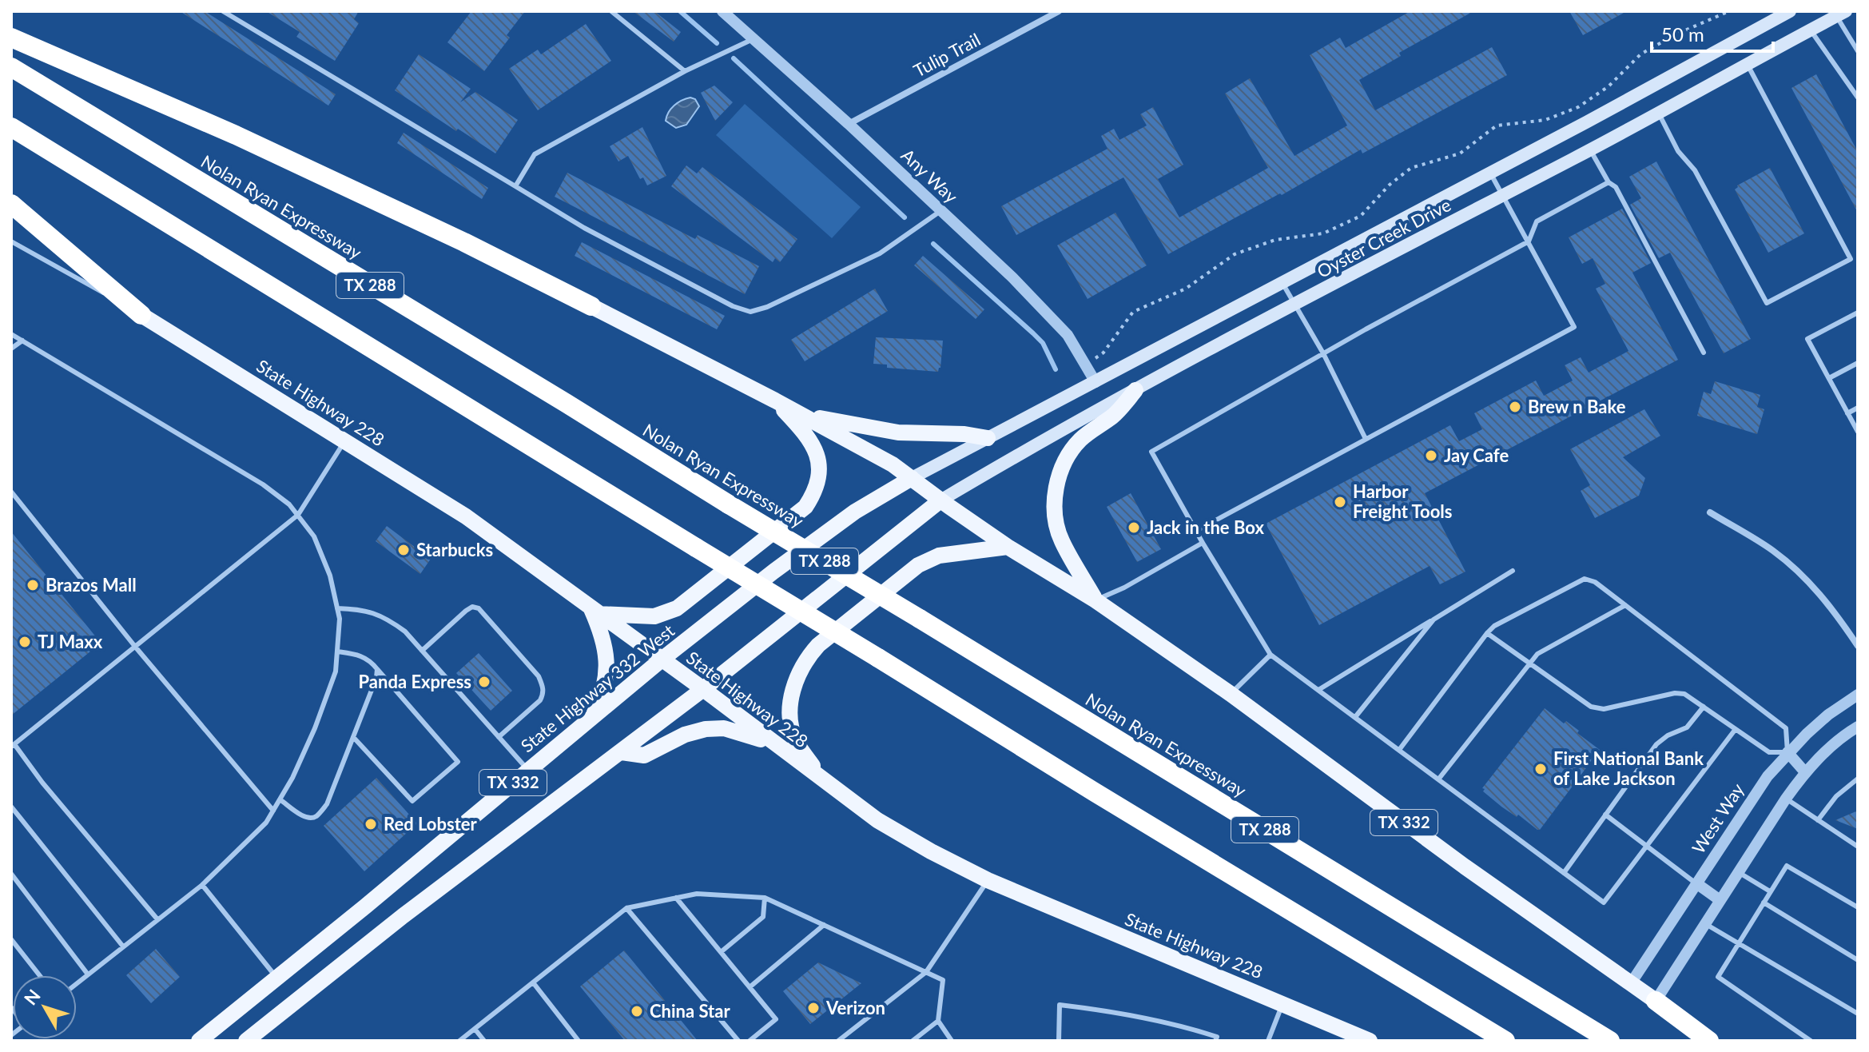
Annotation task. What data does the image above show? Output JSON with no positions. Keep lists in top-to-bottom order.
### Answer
{
  "streets": {
    "highway": ["Nolan Ryan Expressway", "TX 288"],
    "main road": [
      "Oyster Creek Drive",
      "State Highway 228",
      "State Highway 332 West",
      "TX 332"
    ],
    "street": ["Tulip Trail", "Any Way", "West Way"]
  },
  "crossings": [
    ["Tulip Trail", "Any Way"],
    ["Any Way", "Oyster Creek Drive"],
    ["Oyster Creek Drive", "State Highway 332 West"],
    ["Oyster Creek Drive", "TX 332"],
    ["State Highway 228", "State Highway 332 West"],
    ["State Highway 228", "TX 332"],
    ["State Highway 332 West", "TX 332"],
    ["TX 332", "West Way"]
  ],
  "places": [
    "Brew n Bake",
    "Jay Cafe",
    "Harbor Freight Tools",
    "Jack in the Box",
    "Starbucks",
    "Brazos Mall",
    "TJ Maxx",
    "Panda Express",
    "First National Bank of Lake Jackson",
    "Red Lobster",
    "Verizon",
    "China Star"
  ],
  "scale_bar": "50 m",
  "north": "top left"
}
